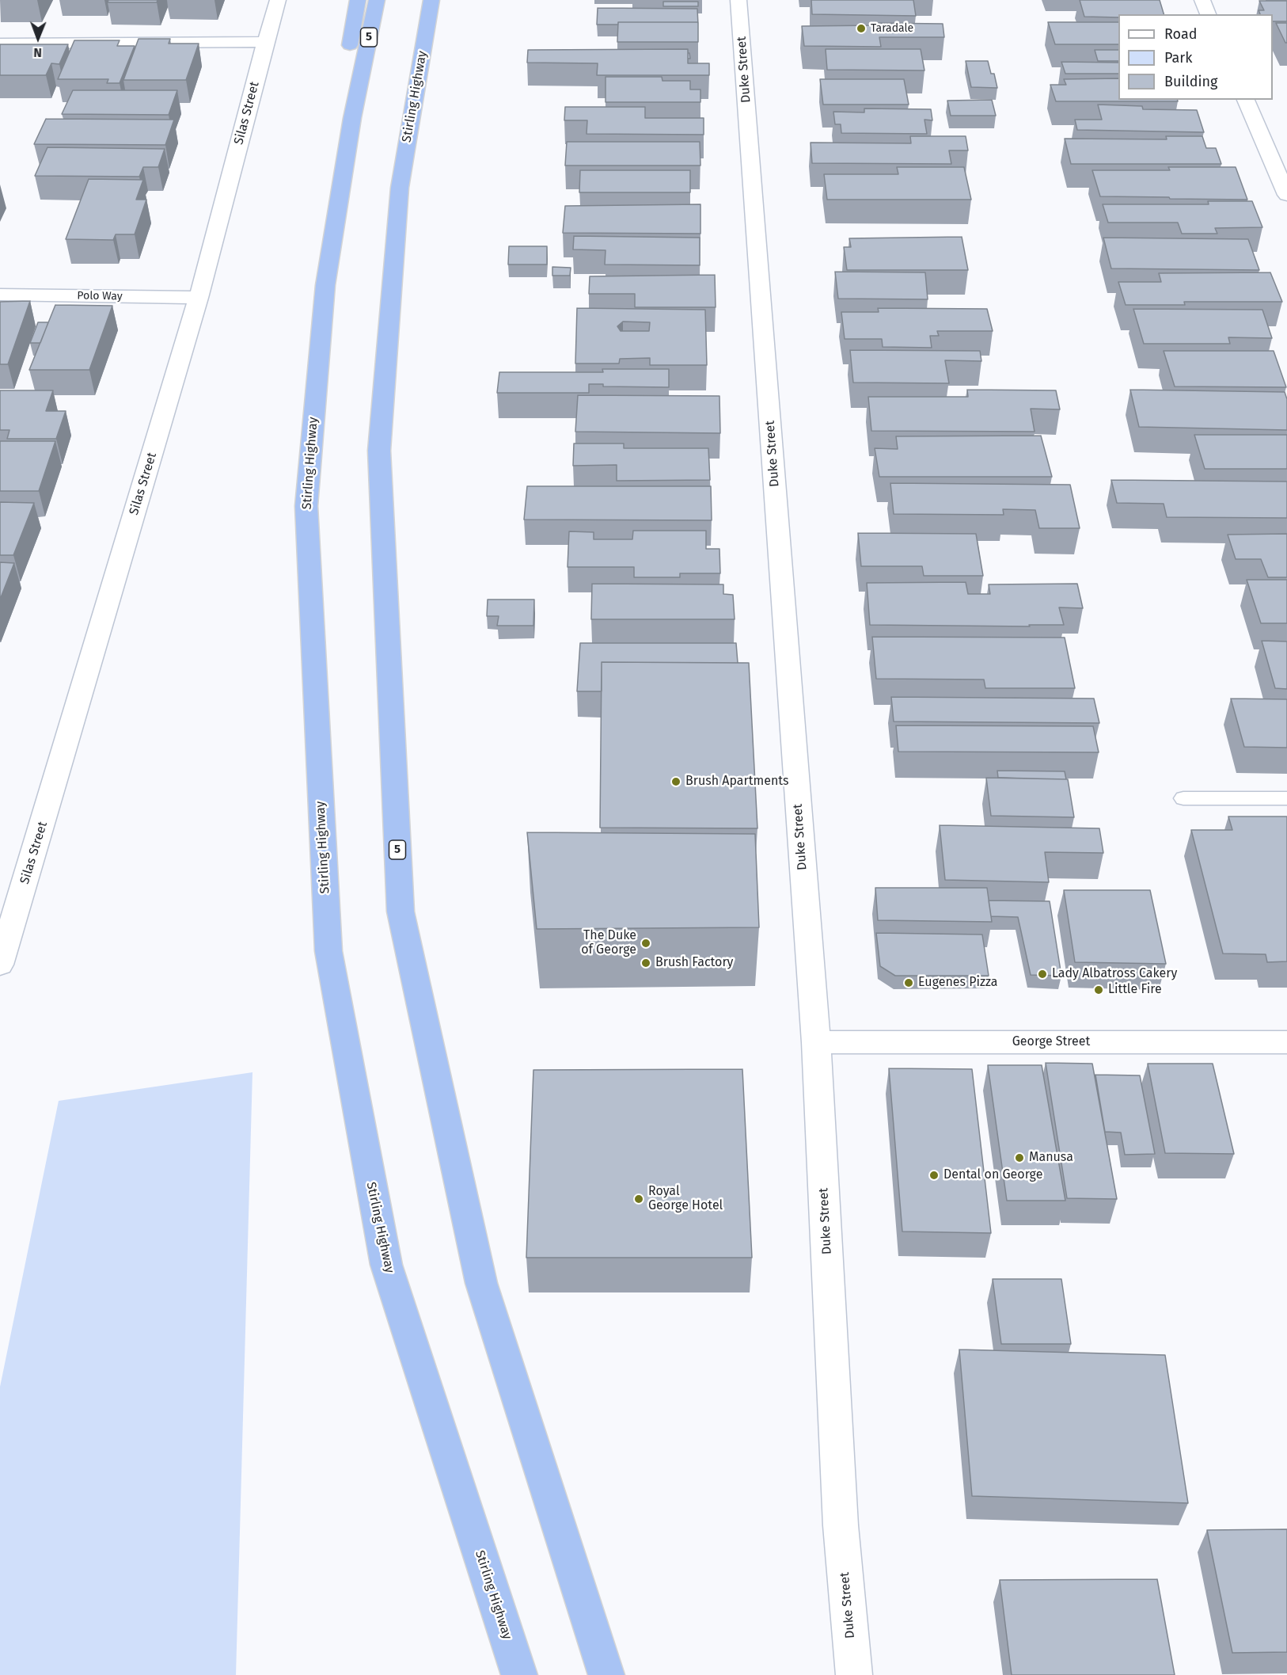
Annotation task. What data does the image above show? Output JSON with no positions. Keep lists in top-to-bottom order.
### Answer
{
  "streets": {
    "highway": ["5", "Stirling Highway"],
    "street": [
      "Duke Street",
      "Silas Street",
      "Polo Way",
      "George Street"
    ]
  },
  "crossings": [
    ["Duke Street", "George Street"],
    ["Silas Street", "Polo Way"]
  ],
  "places": [
    "Taradale",
    "Brush Apartments",
    "The Duke of George",
    "Brush Factory",
    "Lady Albatross Cakery",
    "Eugenes Pizza",
    "Little Fire",
    "Manusa",
    "Dental on George",
    "Royal George Hotel"
  ],
  "legend": ["Road", "Park", "Building"],
  "north": "bottom"
}
